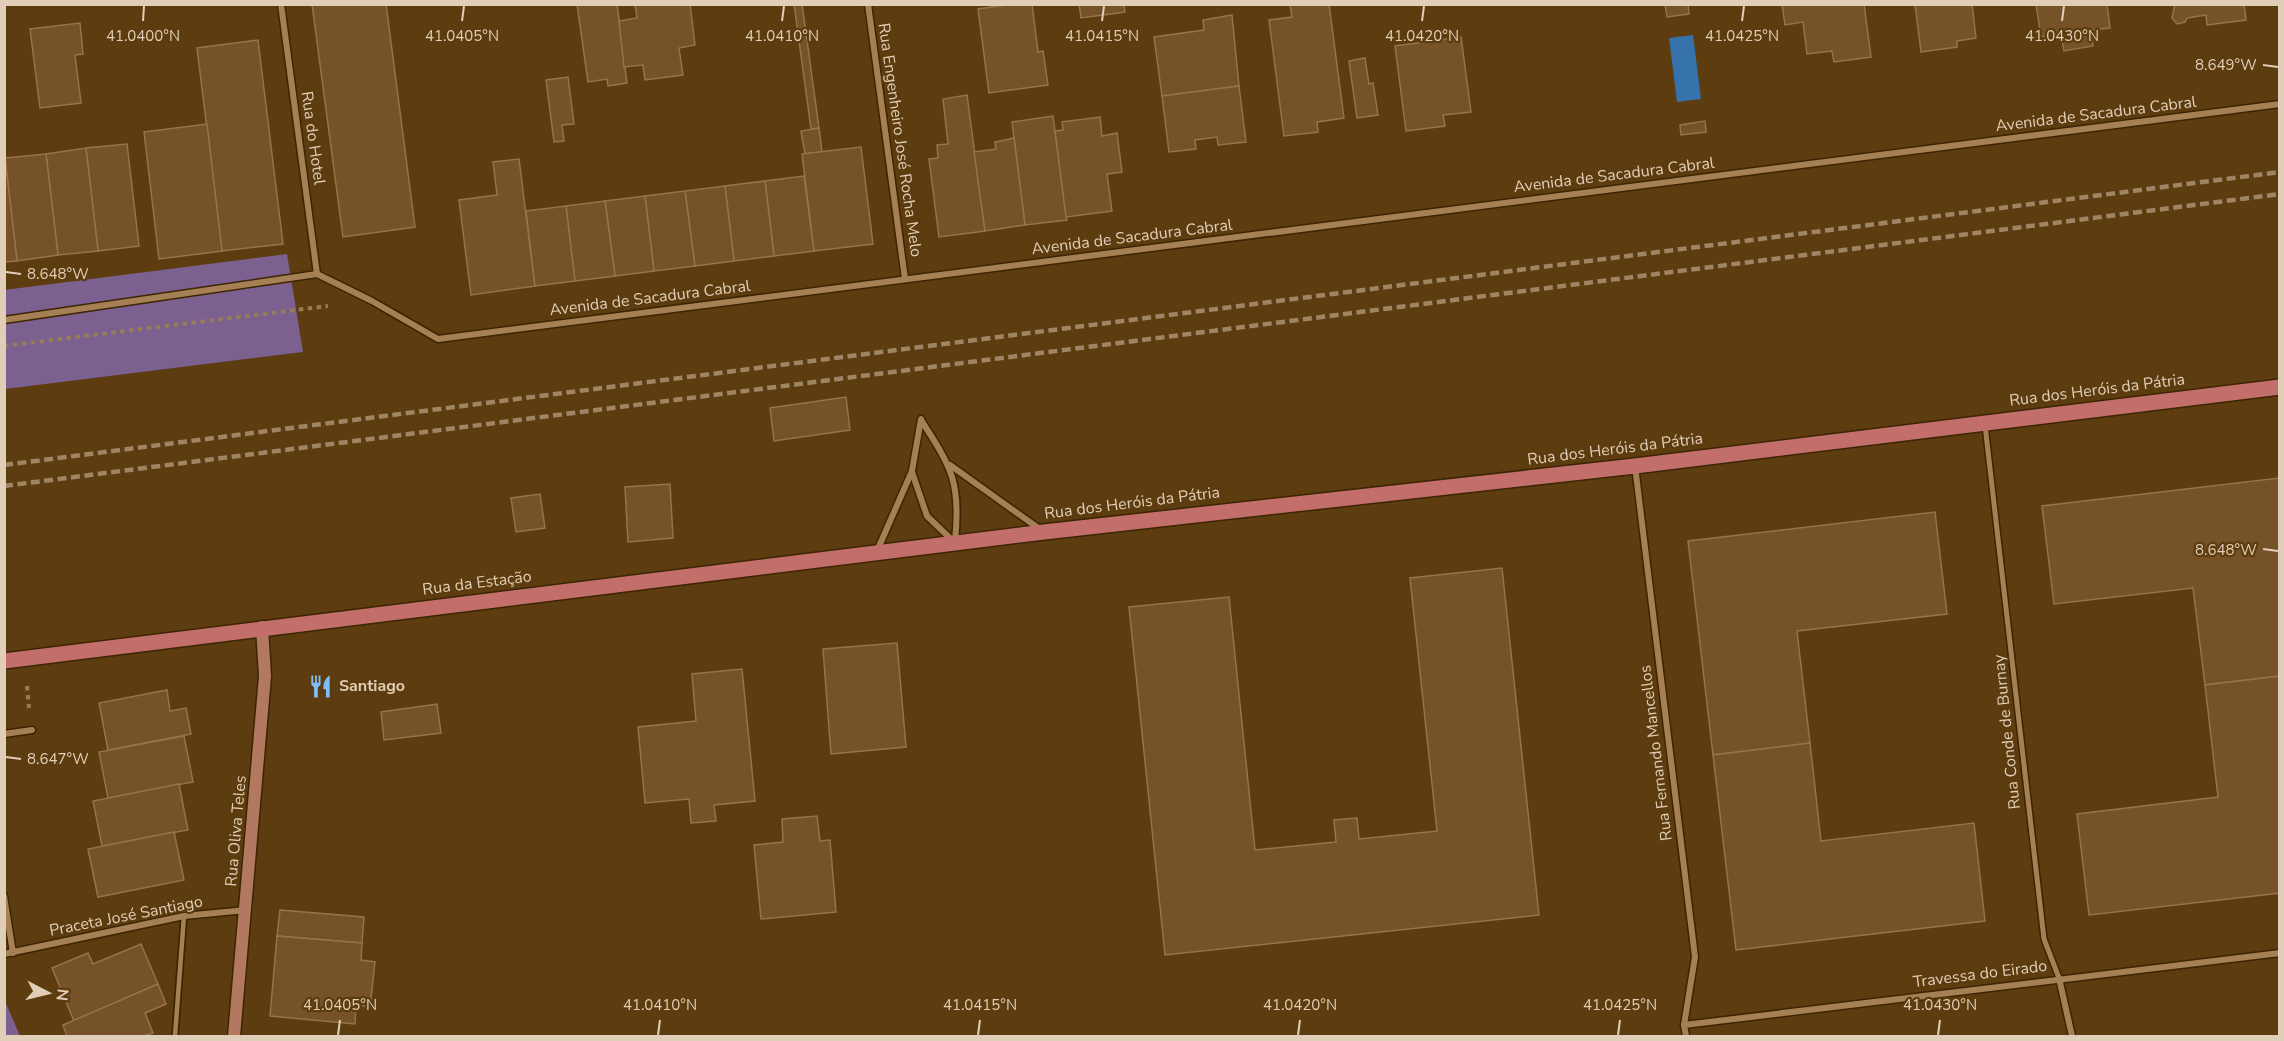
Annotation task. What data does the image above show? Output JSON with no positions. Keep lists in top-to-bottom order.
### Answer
{
  "streets": {
    "main road": ["Rua dos Heróis da Pátria", "Rua da Estação", "Rua Oliva Teles"],
    "street": [
      "Avenida de Sacadura Cabral",
      "Rua do Hotel",
      "Rua Engenheiro José Rocha Melo",
      "Rua Conde de Burnay",
      "Rua Fernando Mancellos",
      "Praceta José Santiago",
      "Travessa do Eirado"
    ]
  },
  "crossings": [
    ["Avenida de Sacadura Cabral", "Rua do Hotel"],
    ["Avenida de Sacadura Cabral", "Rua Engenheiro José Rocha Melo"],
    ["Rua dos Heróis da Pátria", "Rua da Estação"],
    ["Rua dos Heróis da Pátria", "Rua Conde de Burnay"],
    ["Rua dos Heróis da Pátria", "Rua Fernando Mancellos"],
    ["Rua da Estação", "Rua Oliva Teles"],
    ["Rua Conde de Burnay", "Travessa do Eirado"],
    ["Rua Fernando Mancellos", "Travessa do Eirado"],
    ["Rua Oliva Teles", "Praceta José Santiago"]
  ],
  "places": {
    "restaurant": ["Santiago"]
  },
  "north": "right",
  "coordinates": [
    "41.0400°N",
    "41.0405°N",
    "41.0410°N",
    "41.0415°N",
    "41.0420°N",
    "41.0425°N",
    "41.0430°N",
    "8.649°W",
    "8.648°W",
    "8.647°W"
  ]
}
